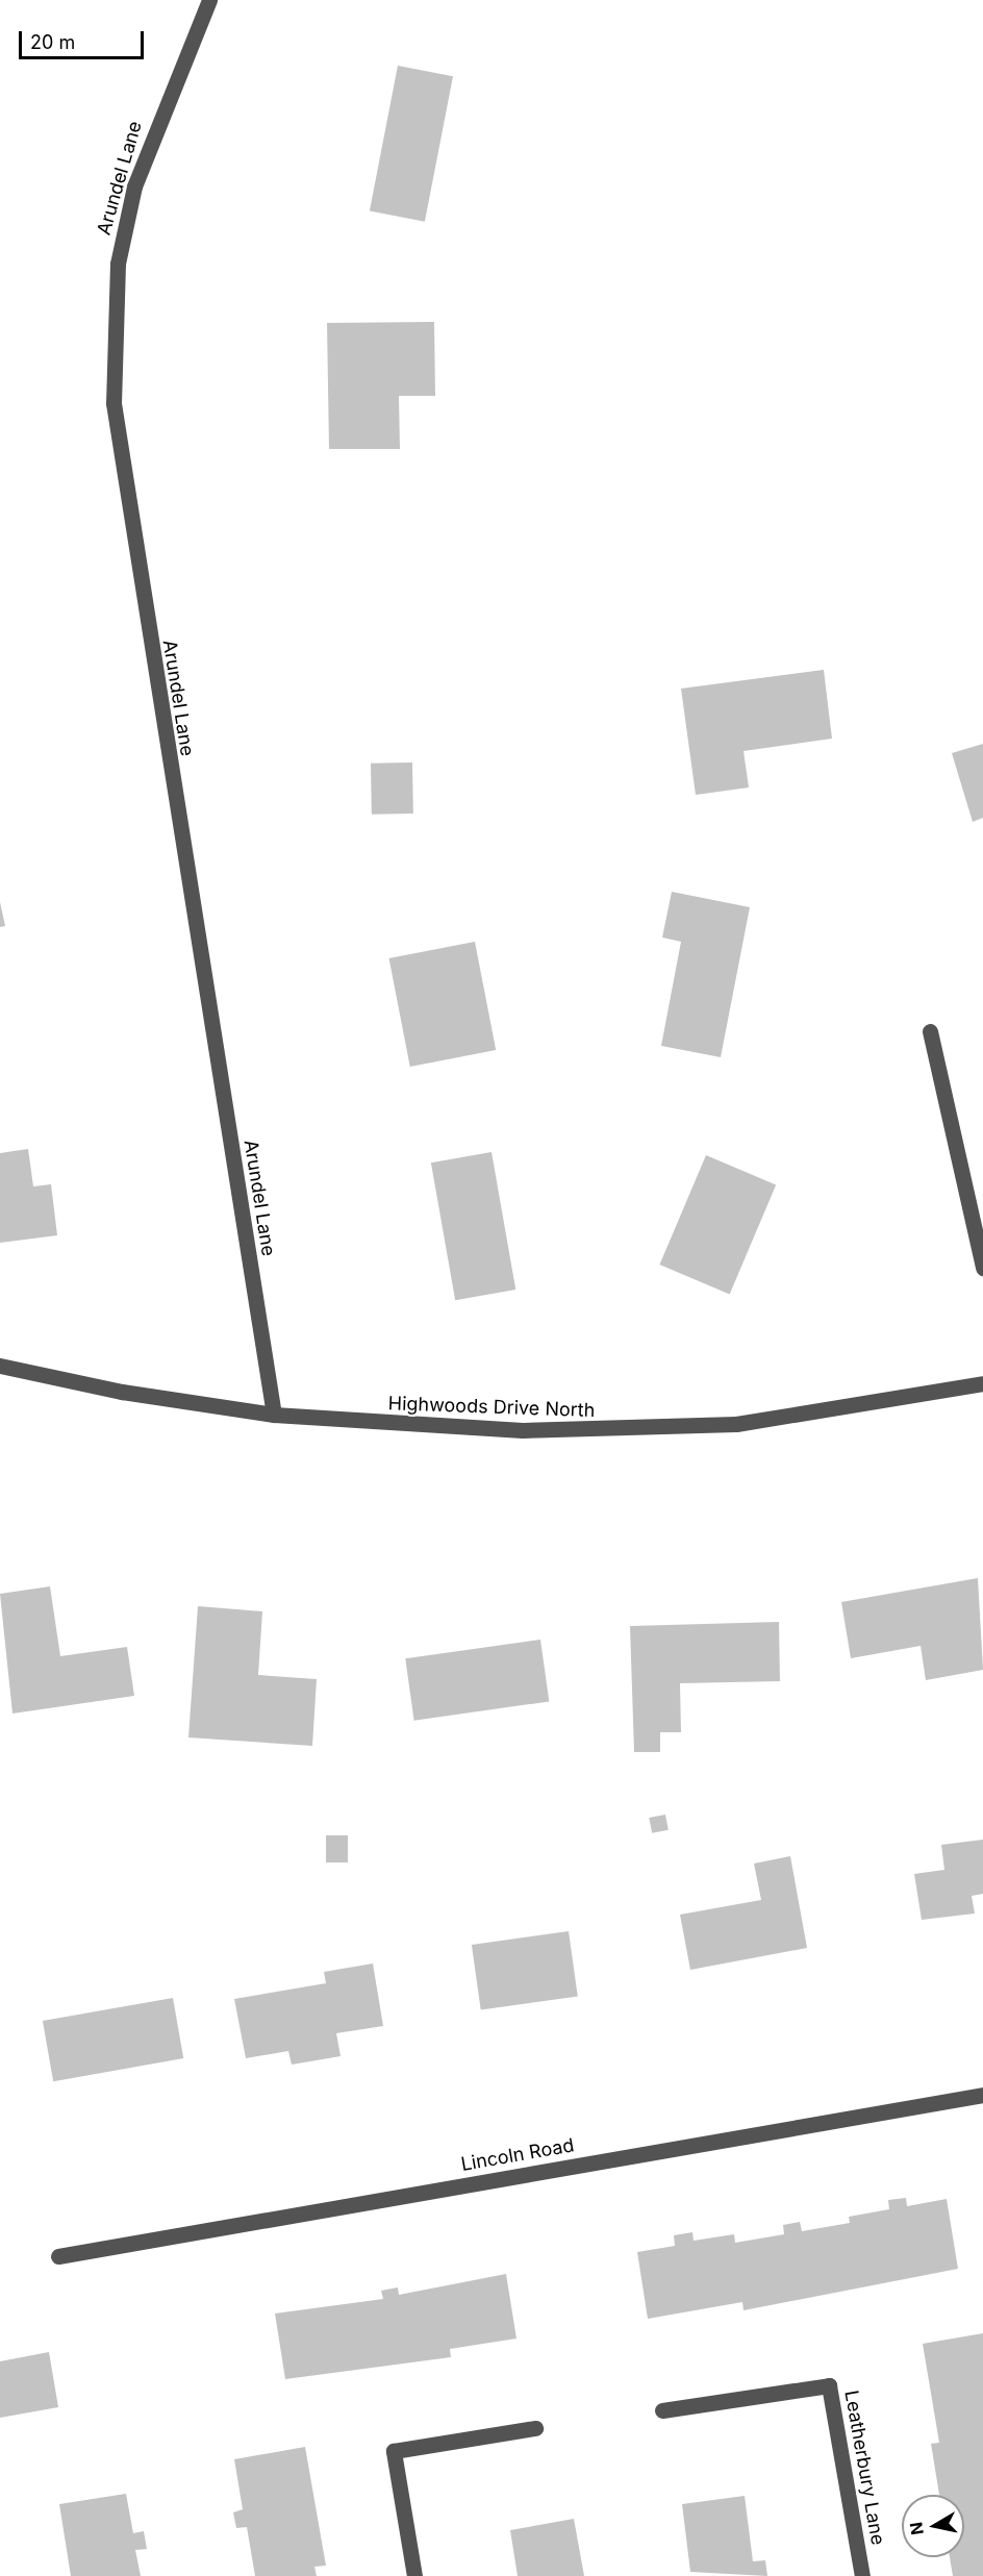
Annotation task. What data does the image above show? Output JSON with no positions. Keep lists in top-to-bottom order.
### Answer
{
  "streets": {
    "street": [
      "Arundel Lane",
      "Highwoods Drive North",
      "Lincoln Road",
      "Leatherbury Lane"
    ]
  },
  "crossings": [
    ["Arundel Lane", "Highwoods Drive North"]
  ],
  "scale_bar": "20 m",
  "north": "left"
}
